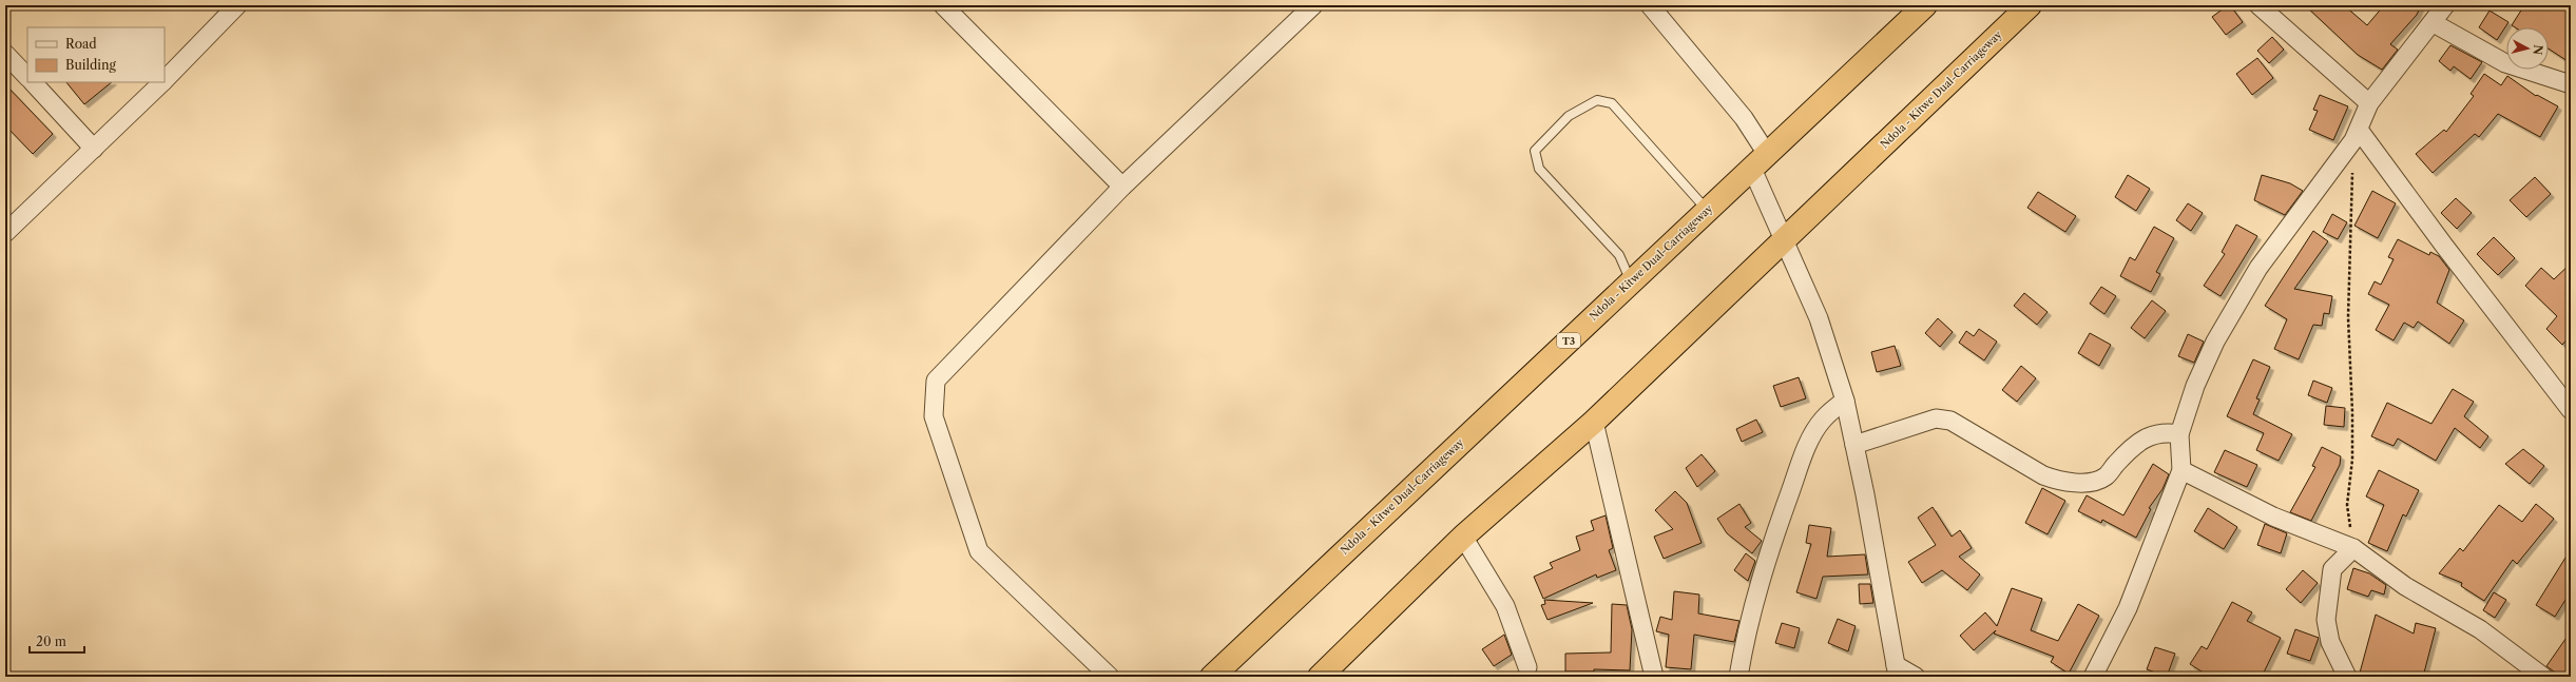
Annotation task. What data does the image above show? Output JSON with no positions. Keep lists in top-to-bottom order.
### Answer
{
  "streets": {
    "highway": ["Ndola - Kitwe Dual-Carriageway", "T3"]
  },
  "legend": ["Road", "Building"],
  "scale_bar": "20 m",
  "north": "right"
}
